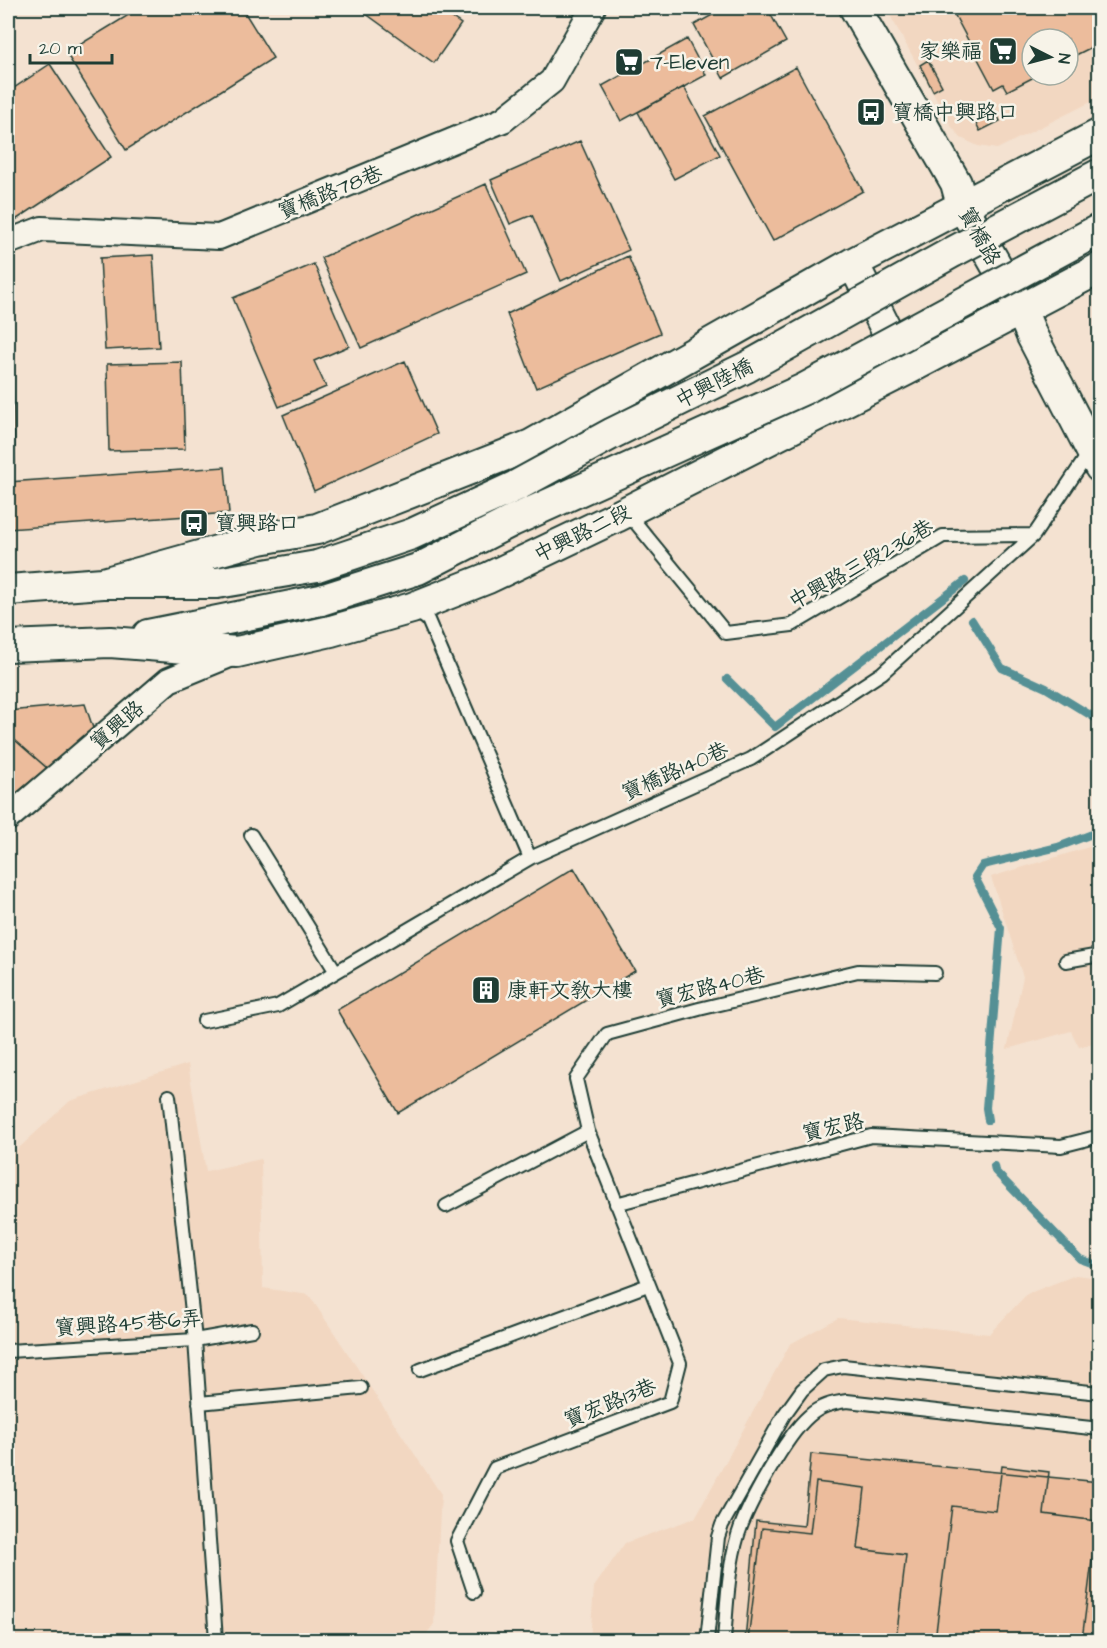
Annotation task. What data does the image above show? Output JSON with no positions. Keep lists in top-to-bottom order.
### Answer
{
  "streets": {
    "street": [
      "寶橋路78巷",
      "寶橋路",
      "中興陸橋",
      "中興路二段",
      "寶興路"
    ],
    "lane": [
      "中興路三段236巷",
      "寶橋路140巷",
      "寶宏路40巷",
      "寶宏路",
      "寶興路45巷6弄",
      "寶宏路13巷"
    ]
  },
  "crossings": [
    ["寶橋路", "中興路二段"],
    ["寶橋路", "寶橋路140巷"],
    ["中興陸橋", "中興路二段"],
    ["中興路二段", "中興路三段236巷"],
    ["中興路二段", "寶興路"],
    ["中興路三段236巷", "寶橋路140巷"],
    ["寶宏路40巷", "寶宏路"],
    ["寶宏路40巷", "寶宏路13巷"],
    ["寶宏路", "寶宏路13巷"]
  ],
  "places": {
    "supermarket": ["家樂福", "7-Eleven"],
    "bus stop": ["寶橋中興路口", "寶興路口"],
    "building": ["康軒文教大樓"]
  },
  "scale_bar": "20 m",
  "north": "right"
}
